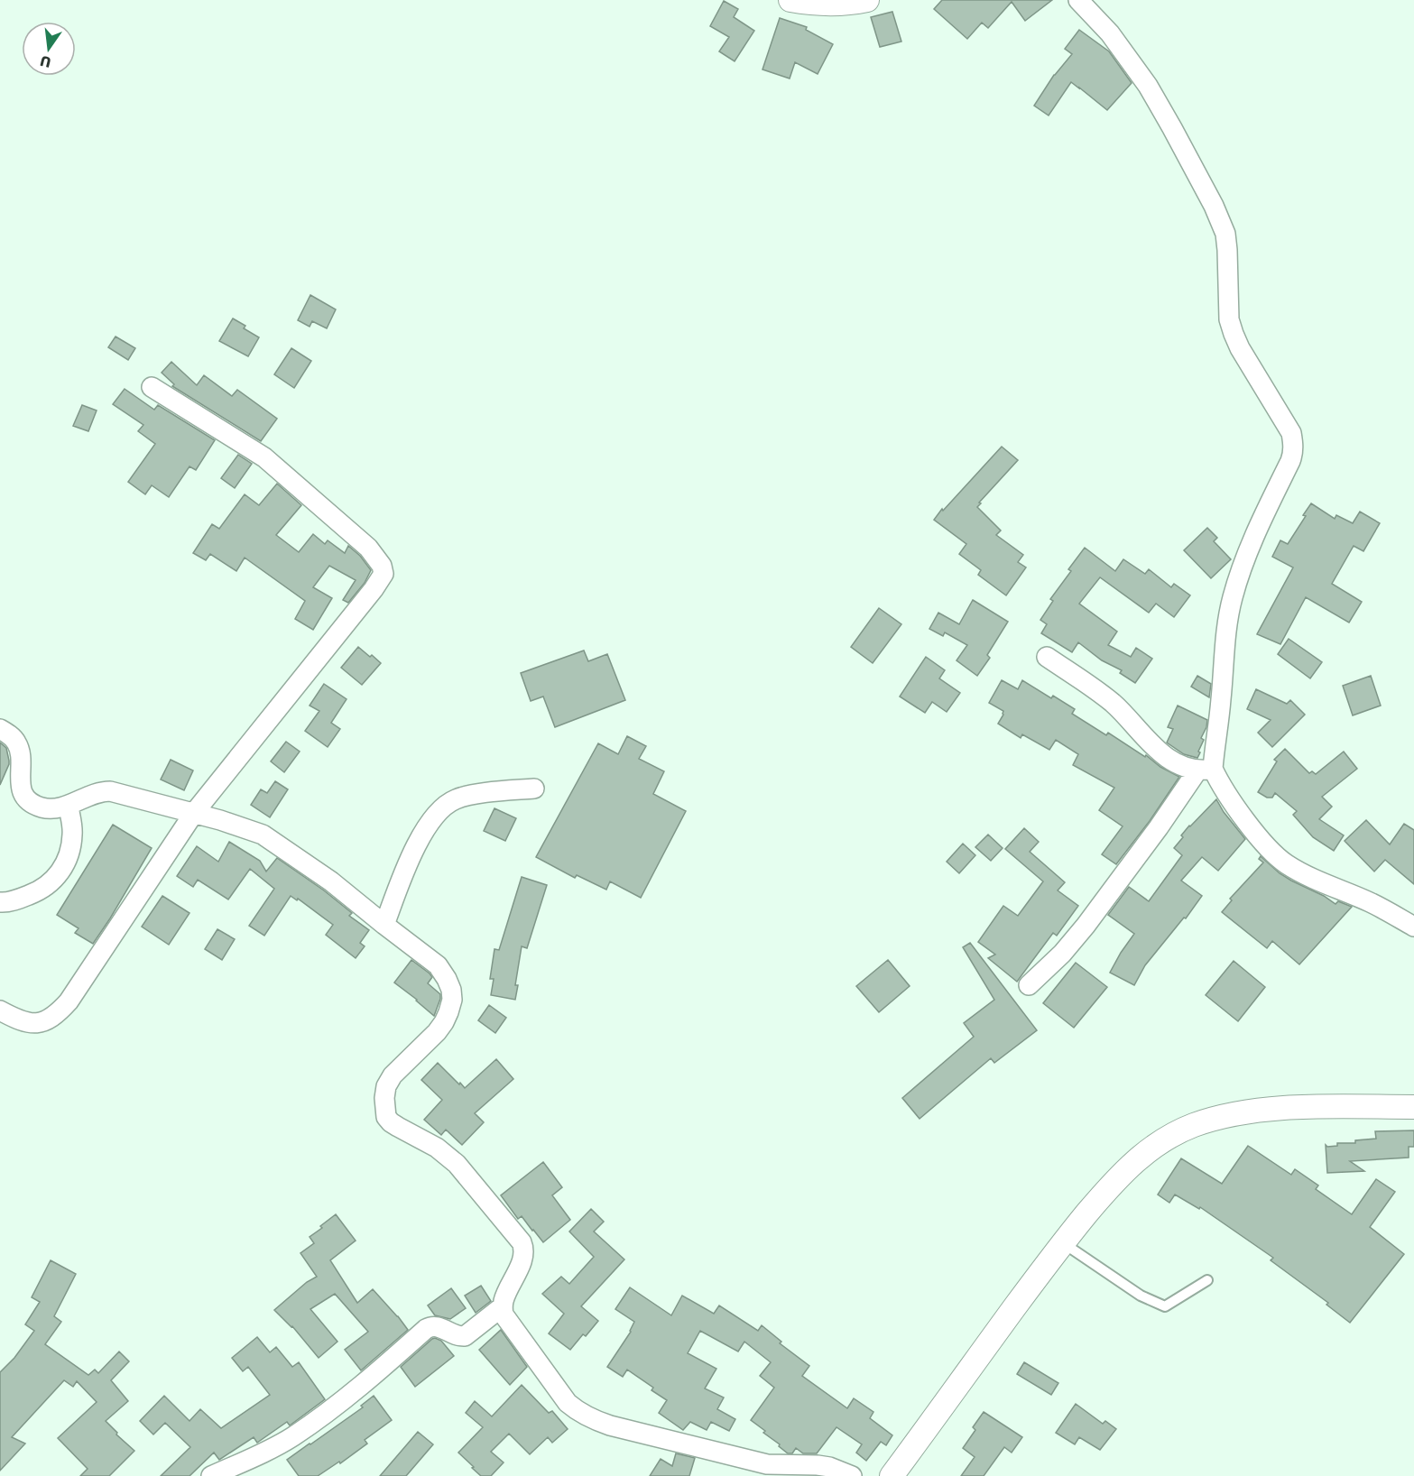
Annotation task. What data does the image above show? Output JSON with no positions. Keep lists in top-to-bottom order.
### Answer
{
  "north": "bottom"
}
